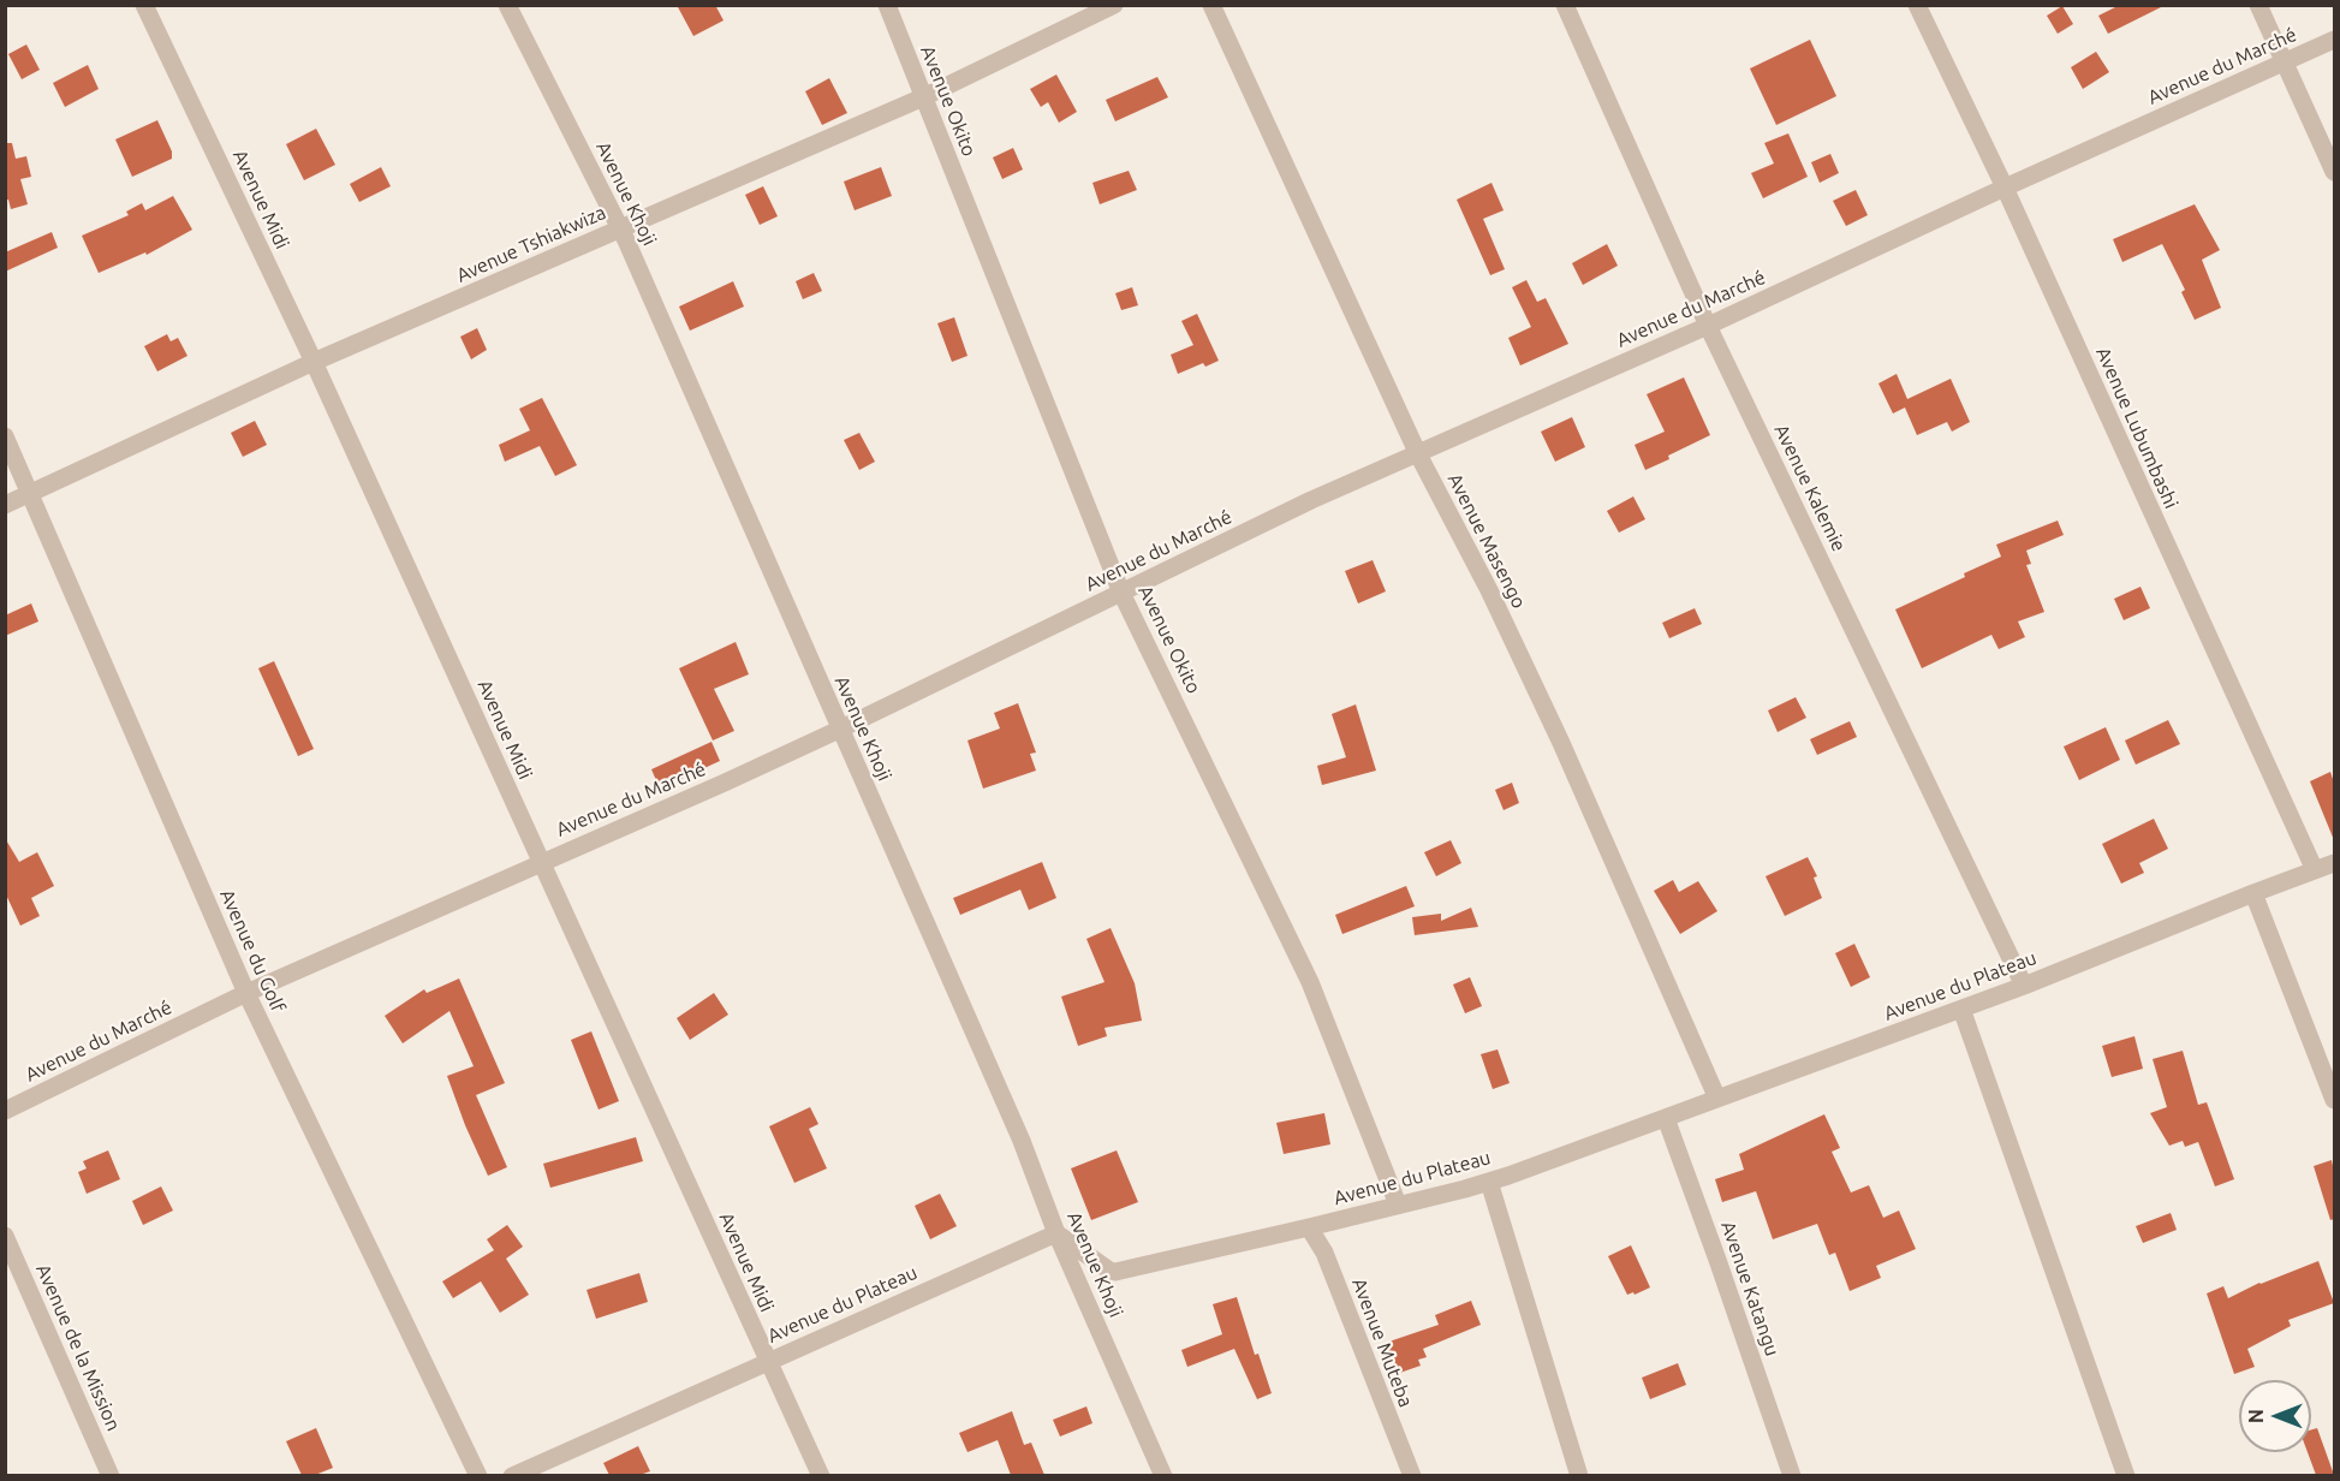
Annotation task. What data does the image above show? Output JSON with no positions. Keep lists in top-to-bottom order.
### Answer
{
  "streets": {
    "street": [
      "Avenue du Marché",
      "Avenue Okito",
      "Avenue Khoji",
      "Avenue Midi",
      "Avenue Tshiakwiza",
      "Avenue Lubumbashi",
      "Avenue Kalemie",
      "Avenue Masengo",
      "Avenue du Golf",
      "Avenue du Plateau",
      "Avenue Katangu",
      "Avenue Muteba",
      "Avenue de la Mission"
    ]
  },
  "crossings": [
    ["Avenue du Marché", "Avenue Okito"],
    ["Avenue du Marché", "Avenue Khoji"],
    ["Avenue du Marché", "Avenue Midi"],
    ["Avenue du Marché", "Avenue Lubumbashi"],
    ["Avenue du Marché", "Avenue Kalemie"],
    ["Avenue du Marché", "Avenue Masengo"],
    ["Avenue du Marché", "Avenue du Golf"],
    ["Avenue Okito", "Avenue Tshiakwiza"],
    ["Avenue Okito", "Avenue du Plateau"],
    ["Avenue Khoji", "Avenue Tshiakwiza"],
    ["Avenue Khoji", "Avenue du Plateau"],
    ["Avenue Midi", "Avenue Tshiakwiza"],
    ["Avenue Midi", "Avenue du Plateau"],
    ["Avenue Tshiakwiza", "Avenue du Golf"],
    ["Avenue Lubumbashi", "Avenue du Plateau"],
    ["Avenue Kalemie", "Avenue du Plateau"],
    ["Avenue Masengo", "Avenue du Plateau"],
    ["Avenue du Plateau", "Avenue Katangu"],
    ["Avenue du Plateau", "Avenue Muteba"]
  ],
  "north": "left"
}
